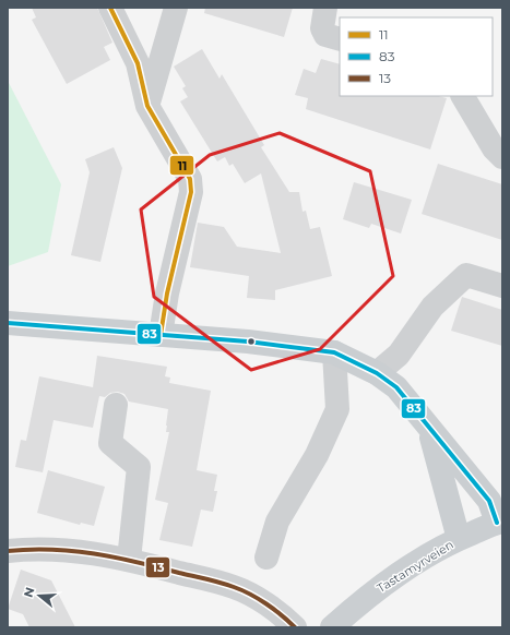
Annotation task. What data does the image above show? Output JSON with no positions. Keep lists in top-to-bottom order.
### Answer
{
  "streets": {
    "main road": ["Tastamyrveien"]
  },
  "lines": ["transit line 11", "transit line 83", "transit line 13"],
  "legend": ["11", "83", "13"],
  "north": "left"
}
